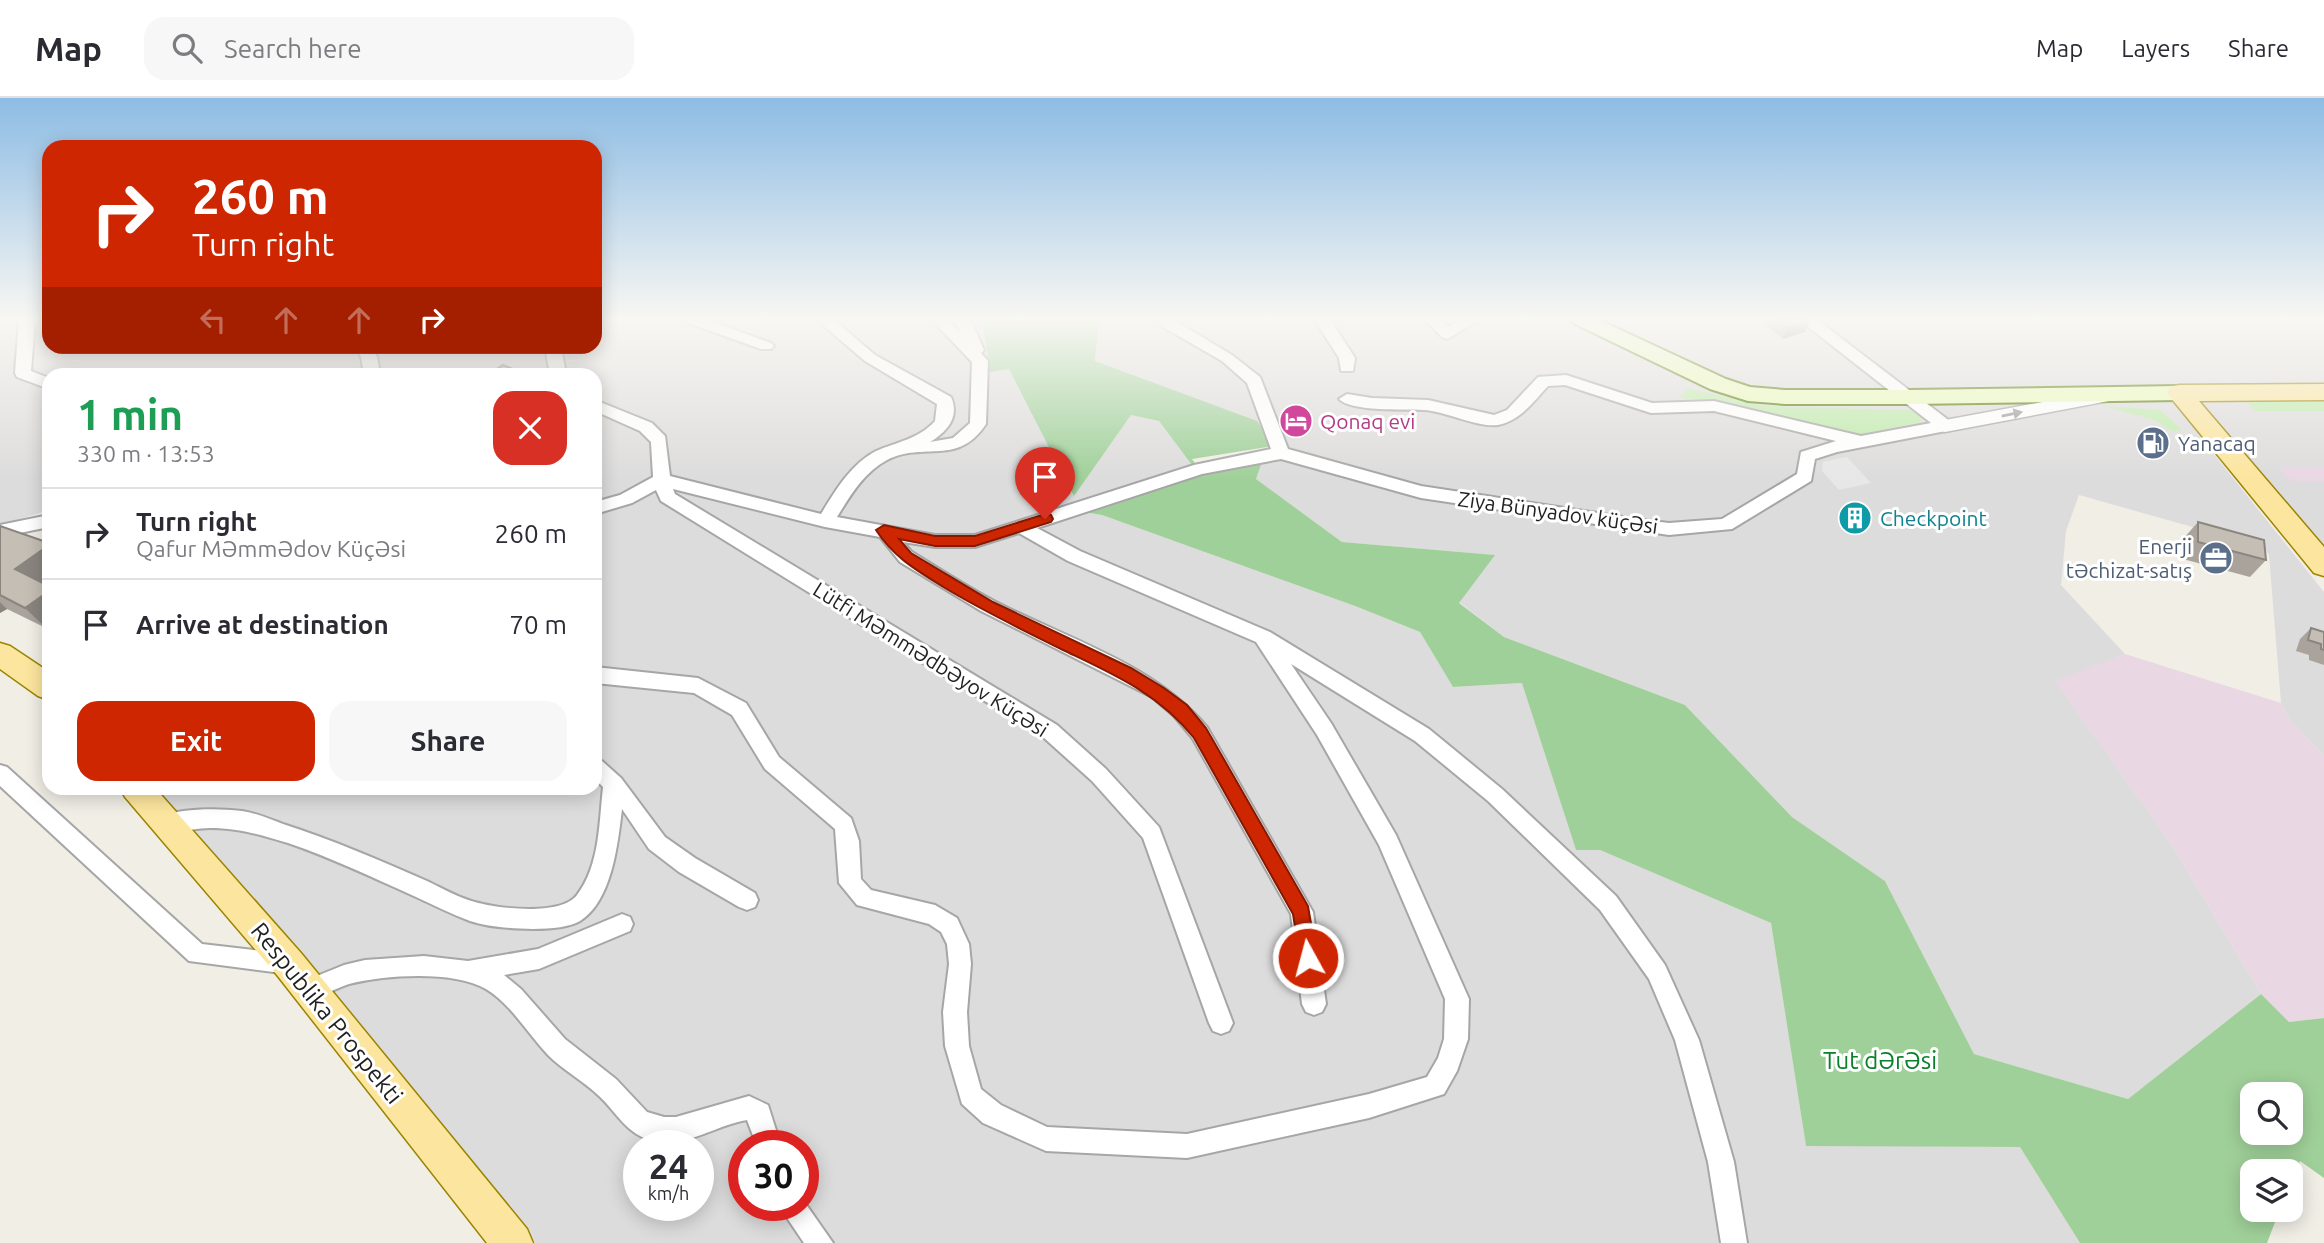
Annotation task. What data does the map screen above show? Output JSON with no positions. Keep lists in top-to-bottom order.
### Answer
{
  "streets": {
    "main road": ["Respublika Prospekti"],
    "street": ["Ziya Bünyadov küçəsi", "Lütfi Məmmədbəyov Küçəsi"]
  },
  "parks": ["Tut dərəsi"],
  "places": {
    "hotel": ["Qonaq evi"],
    "fuel station": ["Yanacaq"],
    "building": ["Checkpoint"],
    "office": ["Enerji təchizat-satış"]
  },
  "page": {
    "header": "Map",
    "search": "Search here",
    "nav": ["Map", "Layers", "Share"],
    "turn": ["260 m", "Turn right"],
    "heading": ["1 min", "330 m · 13:53"],
    "list": [
      {
        "name": "Turn right",
        "note": "Qafur Məmmədov Küçəsi",
        "value": "260 m"
      },
      {
        "name": "Arrive at destination",
        "value": "70 m"
      }
    ],
    "buttons": ["Exit", "Share"],
    "speed": "24 km/h",
    "limit": "30"
  }
}
